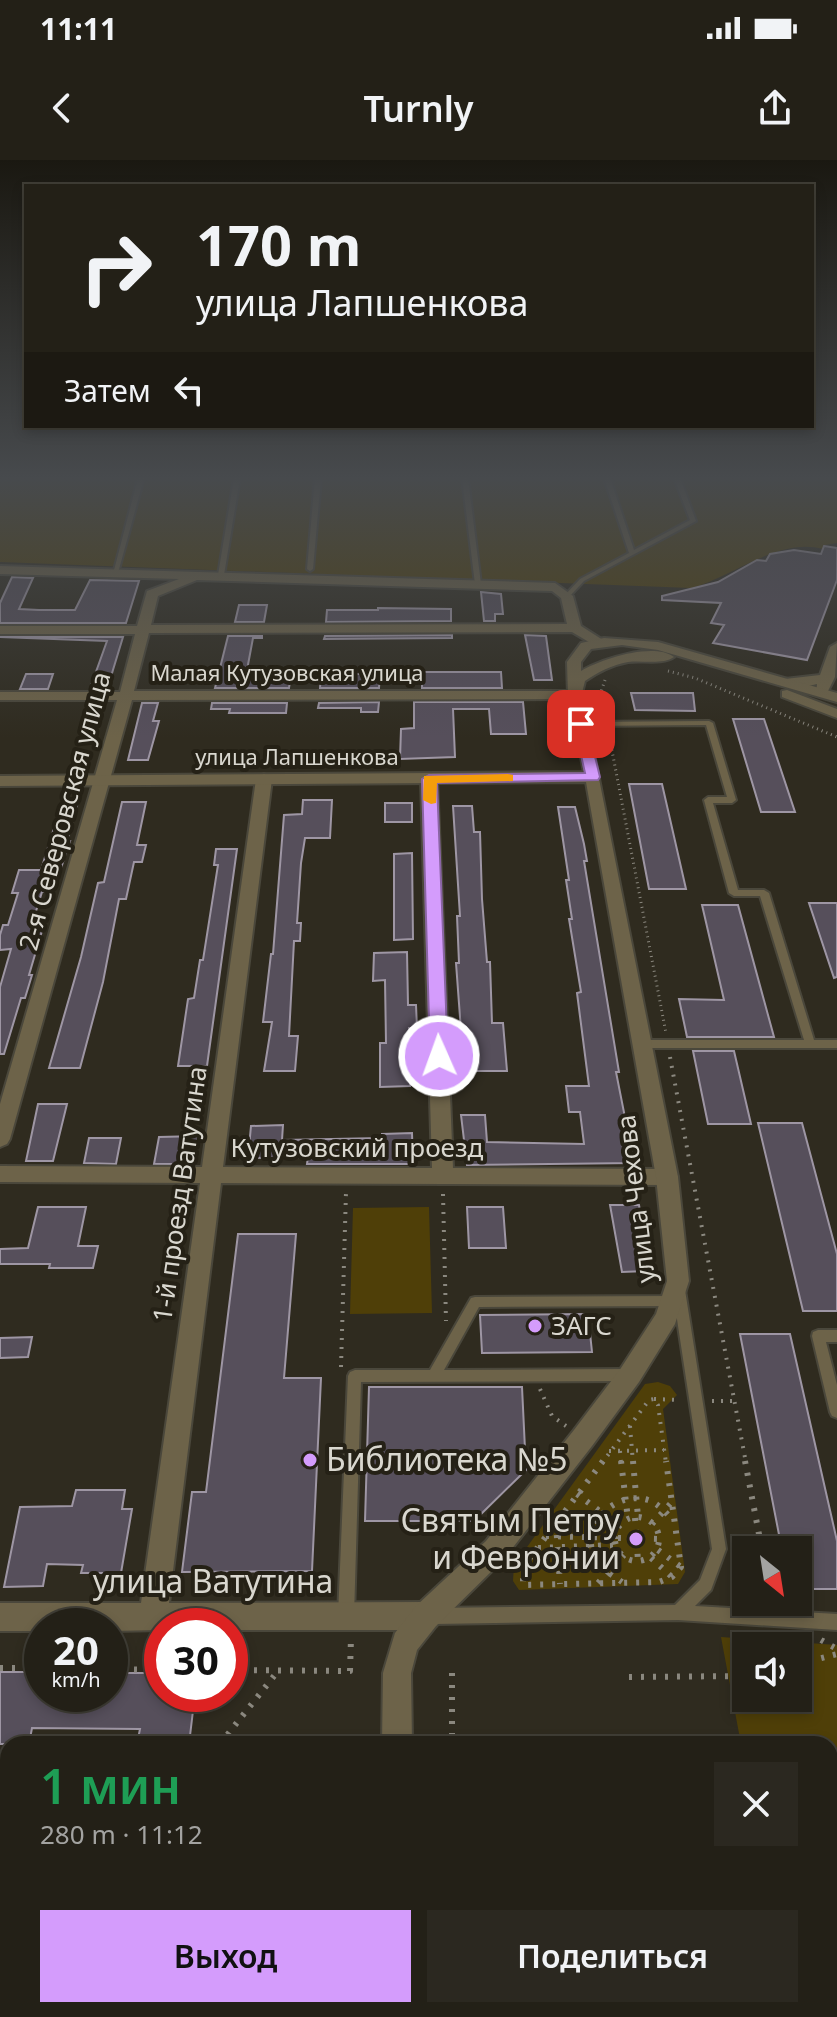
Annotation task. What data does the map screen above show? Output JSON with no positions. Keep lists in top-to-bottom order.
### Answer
{
  "streets": {
    "street": [
      "Малая Кутузовская улица",
      "улица Лапшенкова",
      "2-я Северовская улица",
      "Кутузовский проезд",
      "1-й проезд Ватутина",
      "улица Чехова",
      "улица Ватутина"
    ]
  },
  "crossings": [
    ["Малая Кутузовская улица", "2-я Северовская улица"],
    ["Малая Кутузовская улица", "улица Чехова"],
    ["улица Лапшенкова", "2-я Северовская улица"],
    ["улица Лапшенкова", "1-й проезд Ватутина"],
    ["улица Лапшенкова", "улица Чехова"],
    ["Кутузовский проезд", "1-й проезд Ватутина"],
    ["Кутузовский проезд", "улица Чехова"],
    ["улица Чехова", "улица Ватутина"]
  ],
  "places": ["ЗАГС", "Библиотека №5", "Святым Петру и Февронии"],
  "north": "bottom right",
  "page": {
    "status": "11:11",
    "header": "Turnly",
    "turn": ["170 m", "улица Лапшенкова"],
    "then": "Затем",
    "speed": "20 km/h",
    "limit": "30",
    "heading": ["1 мин", "280 m · 11:12"],
    "buttons": ["Выход", "Поделиться"]
  }
}
